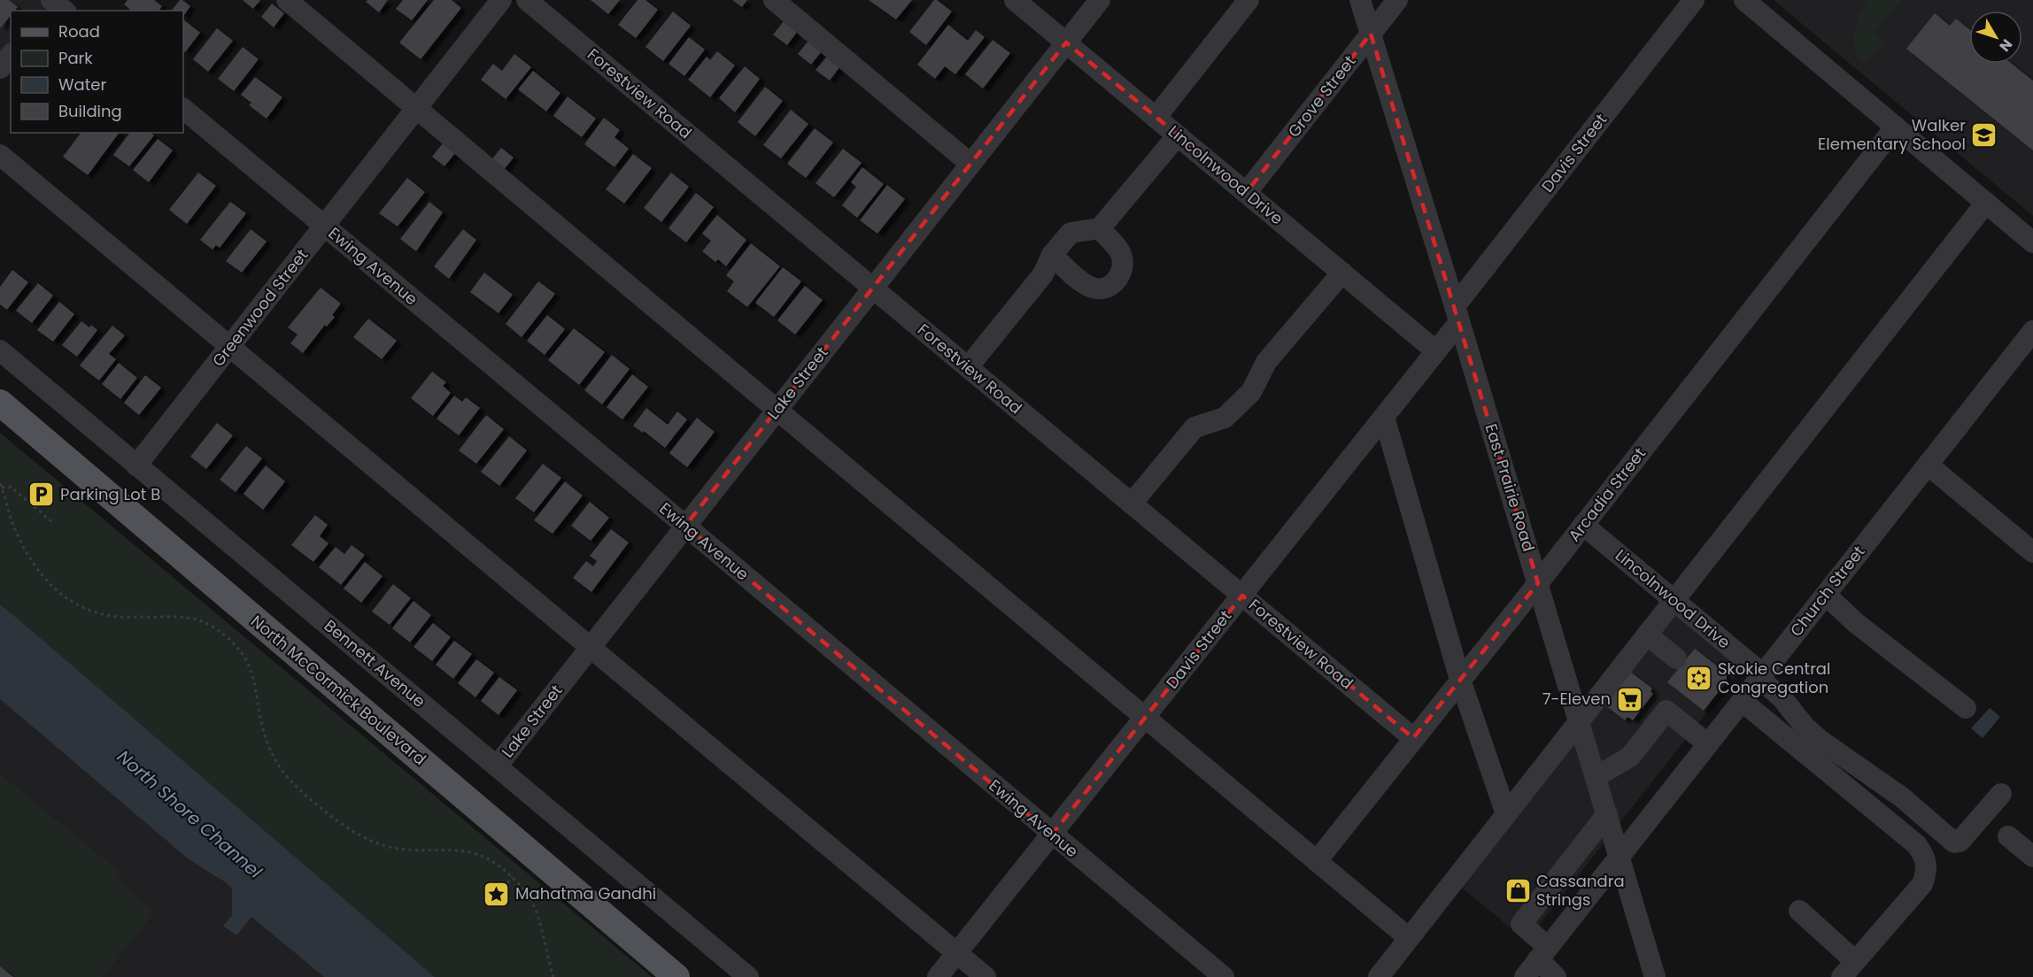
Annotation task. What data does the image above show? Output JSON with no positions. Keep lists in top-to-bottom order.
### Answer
{
  "streets": {
    "main road": ["North McCormick Boulevard"],
    "street": [
      "Forestview Road",
      "Grove Street",
      "Davis Street",
      "Lincolnwood Drive",
      "Ewing Avenue",
      "Greenwood Street",
      "Lake Street",
      "East Prairie Road",
      "Arcadia Street",
      "Church Street",
      "Bennett Avenue"
    ]
  },
  "crossings": [
    ["Forestview Road", "Davis Street"],
    ["Forestview Road", "Lake Street"],
    ["Forestview Road", "Arcadia Street"],
    ["Grove Street", "Lincolnwood Drive"],
    ["Grove Street", "East Prairie Road"],
    ["Davis Street", "Lincolnwood Drive"],
    ["Davis Street", "Ewing Avenue"],
    ["Davis Street", "East Prairie Road"],
    ["Lincolnwood Drive", "Lake Street"],
    ["Lincolnwood Drive", "Arcadia Street"],
    ["Lincolnwood Drive", "Church Street"],
    ["Ewing Avenue", "Greenwood Street"],
    ["Ewing Avenue", "Lake Street"],
    ["Greenwood Street", "Bennett Avenue"],
    ["Lake Street", "Bennett Avenue"],
    ["East Prairie Road", "Arcadia Street"],
    ["East Prairie Road", "Church Street"]
  ],
  "water": ["North Shore Channel"],
  "places": {
    "school or university": ["Walker Elementary School"],
    "parking": ["Parking Lot B"],
    "synagogue": ["Skokie Central Congregation"],
    "supermarket": ["7-Eleven"],
    "shop": ["Cassandra Strings"],
    "place": ["Mahatma Gandhi"]
  },
  "legend": [
    "Road",
    "Park",
    "Water",
    "Building"
  ],
  "north": "bottom right"
}
